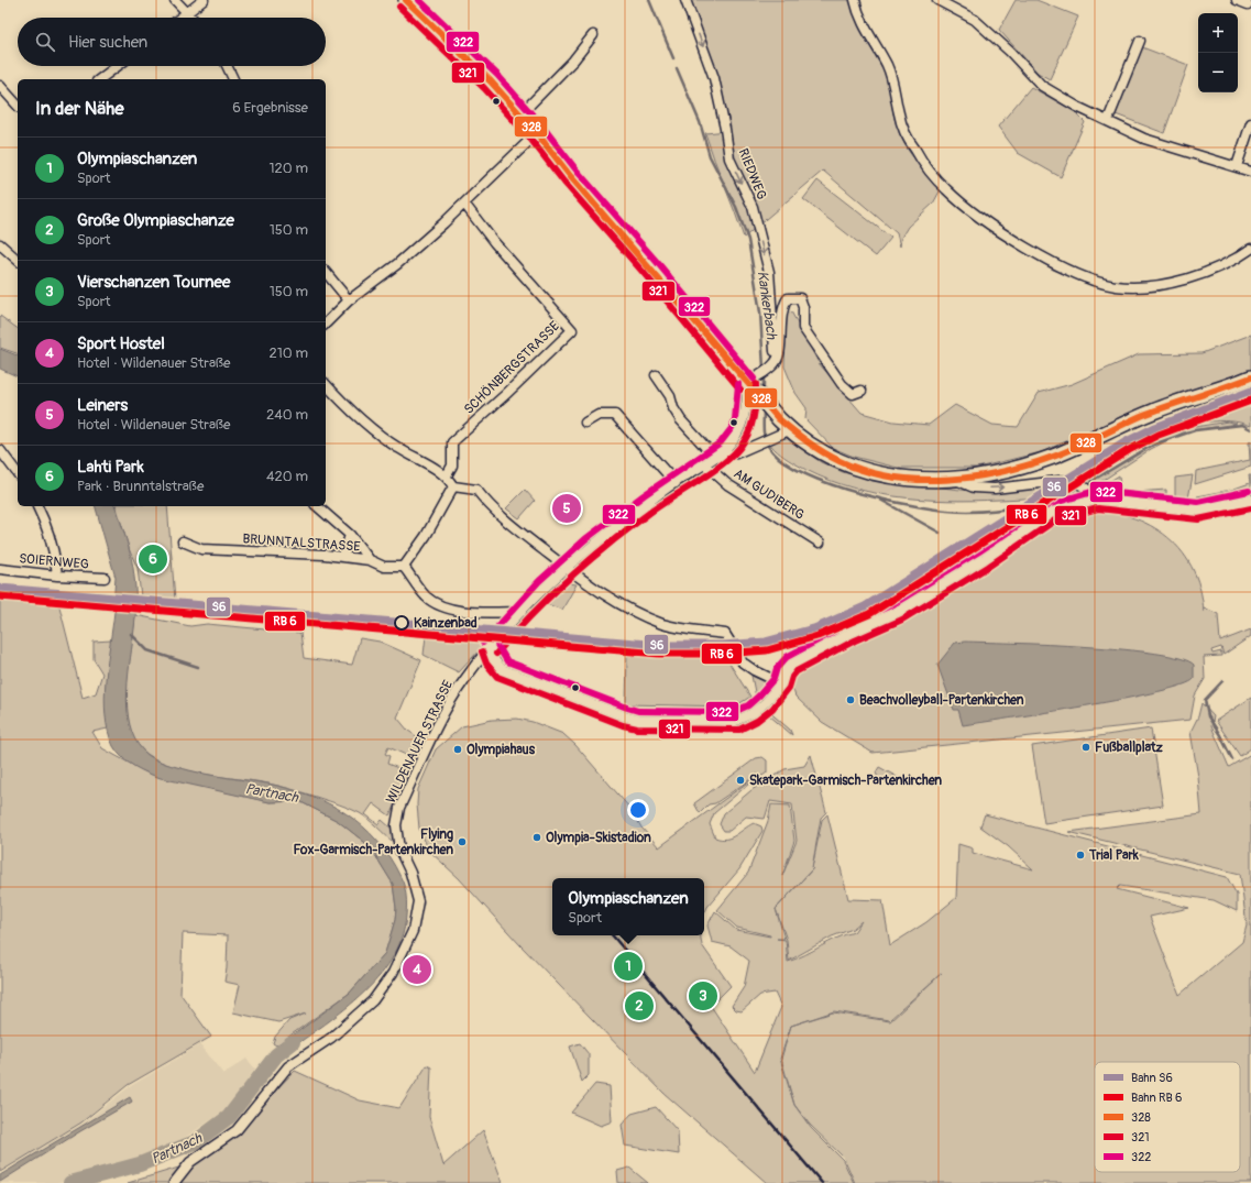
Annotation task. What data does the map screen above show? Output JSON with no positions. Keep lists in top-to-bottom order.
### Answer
{
  "streets": {
    "street": [
      "RIEDWEG",
      "SCHÖNBERGSTRASSE",
      "AM GUDIBERG",
      "BRUNNTALSTRASSE",
      "SOIERNWEG",
      "WILDENAUER STRASSE"
    ]
  },
  "crossings": [
    ["AM GUDIBERG", "WILDENAUER STRASSE"]
  ],
  "one_way": ["RIEDWEG"],
  "water": ["Kankerbach", "Partnach"],
  "places": [
    "Kainzenbad",
    "Beachvolleyball-Partenkirchen",
    "Fußballplatz",
    "Olympiahaus",
    "Skatepark-Garmisch-Partenkirchen",
    "Olympia-Skistadion",
    "Flying Fox-Garmisch-Partenkirchen",
    "Trial Park"
  ],
  "lines": [
    "transit line 328",
    "transit line 322",
    "transit line 321",
    "rail line S6"
  ],
  "legend": [
    "Bahn S6",
    "Bahn RB 6",
    "328",
    "321",
    "322"
  ],
  "page": {
    "map_buttons": ["+", "−"],
    "search": "Hier suchen",
    "heading": ["In der Nähe", "6 Ergebnisse"],
    "list": [
      {
        "mark": "1",
        "name": "Olympiaschanzen",
        "note": "Sport",
        "value": "120 m"
      },
      {
        "mark": "2",
        "name": "Große Olympiaschanze",
        "note": "Sport",
        "value": "150 m"
      },
      {
        "mark": "3",
        "name": "Vierschanzen Tournee",
        "note": "Sport",
        "value": "150 m"
      },
      {
        "mark": "4",
        "name": "Sport Hostel",
        "note": "Hotel · Wildenauer Straße",
        "value": "210 m"
      },
      {
        "mark": "5",
        "name": "Leiners",
        "note": "Hotel · Wildenauer Straße",
        "value": "240 m"
      },
      {
        "mark": "6",
        "name": "Lahti Park",
        "note": "Park · Brunntalstraße",
        "value": "420 m"
      }
    ],
    "pins": [
      "5",
      "6",
      "1",
      "4",
      "3",
      "2"
    ],
    "popup": ["Olympiaschanzen", "Sport"]
  }
}
